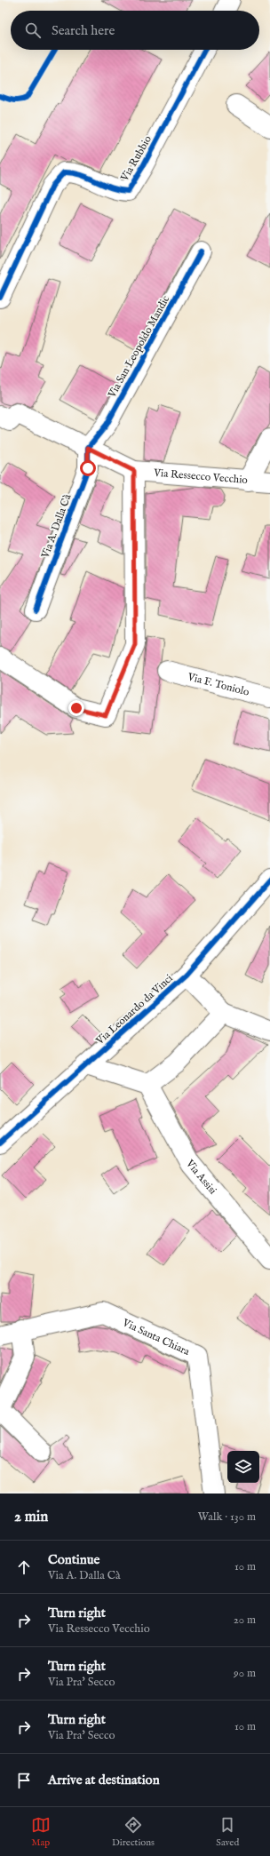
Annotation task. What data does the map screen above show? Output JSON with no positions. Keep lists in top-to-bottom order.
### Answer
{
  "streets": {
    "street": [
      "Via Rubbio",
      "Via San Leopoldo Mandic",
      "Via Ressecco Vecchio",
      "Via A. Dalla Cà",
      "Via F. Toniolo",
      "Via Leonardo da Vinci",
      "Via Assisi",
      "Via Santa Chiara"
    ]
  },
  "crossings": [
    ["Via San Leopoldo Mandic", "Via Ressecco Vecchio"],
    ["Via San Leopoldo Mandic", "Via A. Dalla Cà"],
    ["Via Ressecco Vecchio", "Via A. Dalla Cà"]
  ],
  "page": {
    "search": "Search here",
    "heading": ["2 min", "Walk · 130 m"],
    "list": [
      ["Continue", "Via A. Dalla Cà", "10 m"],
      ["Turn right", "Via Ressecco Vecchio", "20 m"],
      ["Turn right", "Via Pra' Secco", "90 m"],
      ["Turn right", "Via Pra' Secco", "10 m"],
      "Arrive at destination"
    ],
    "nav": ["Map", "Directions", "Saved"]
  }
}
